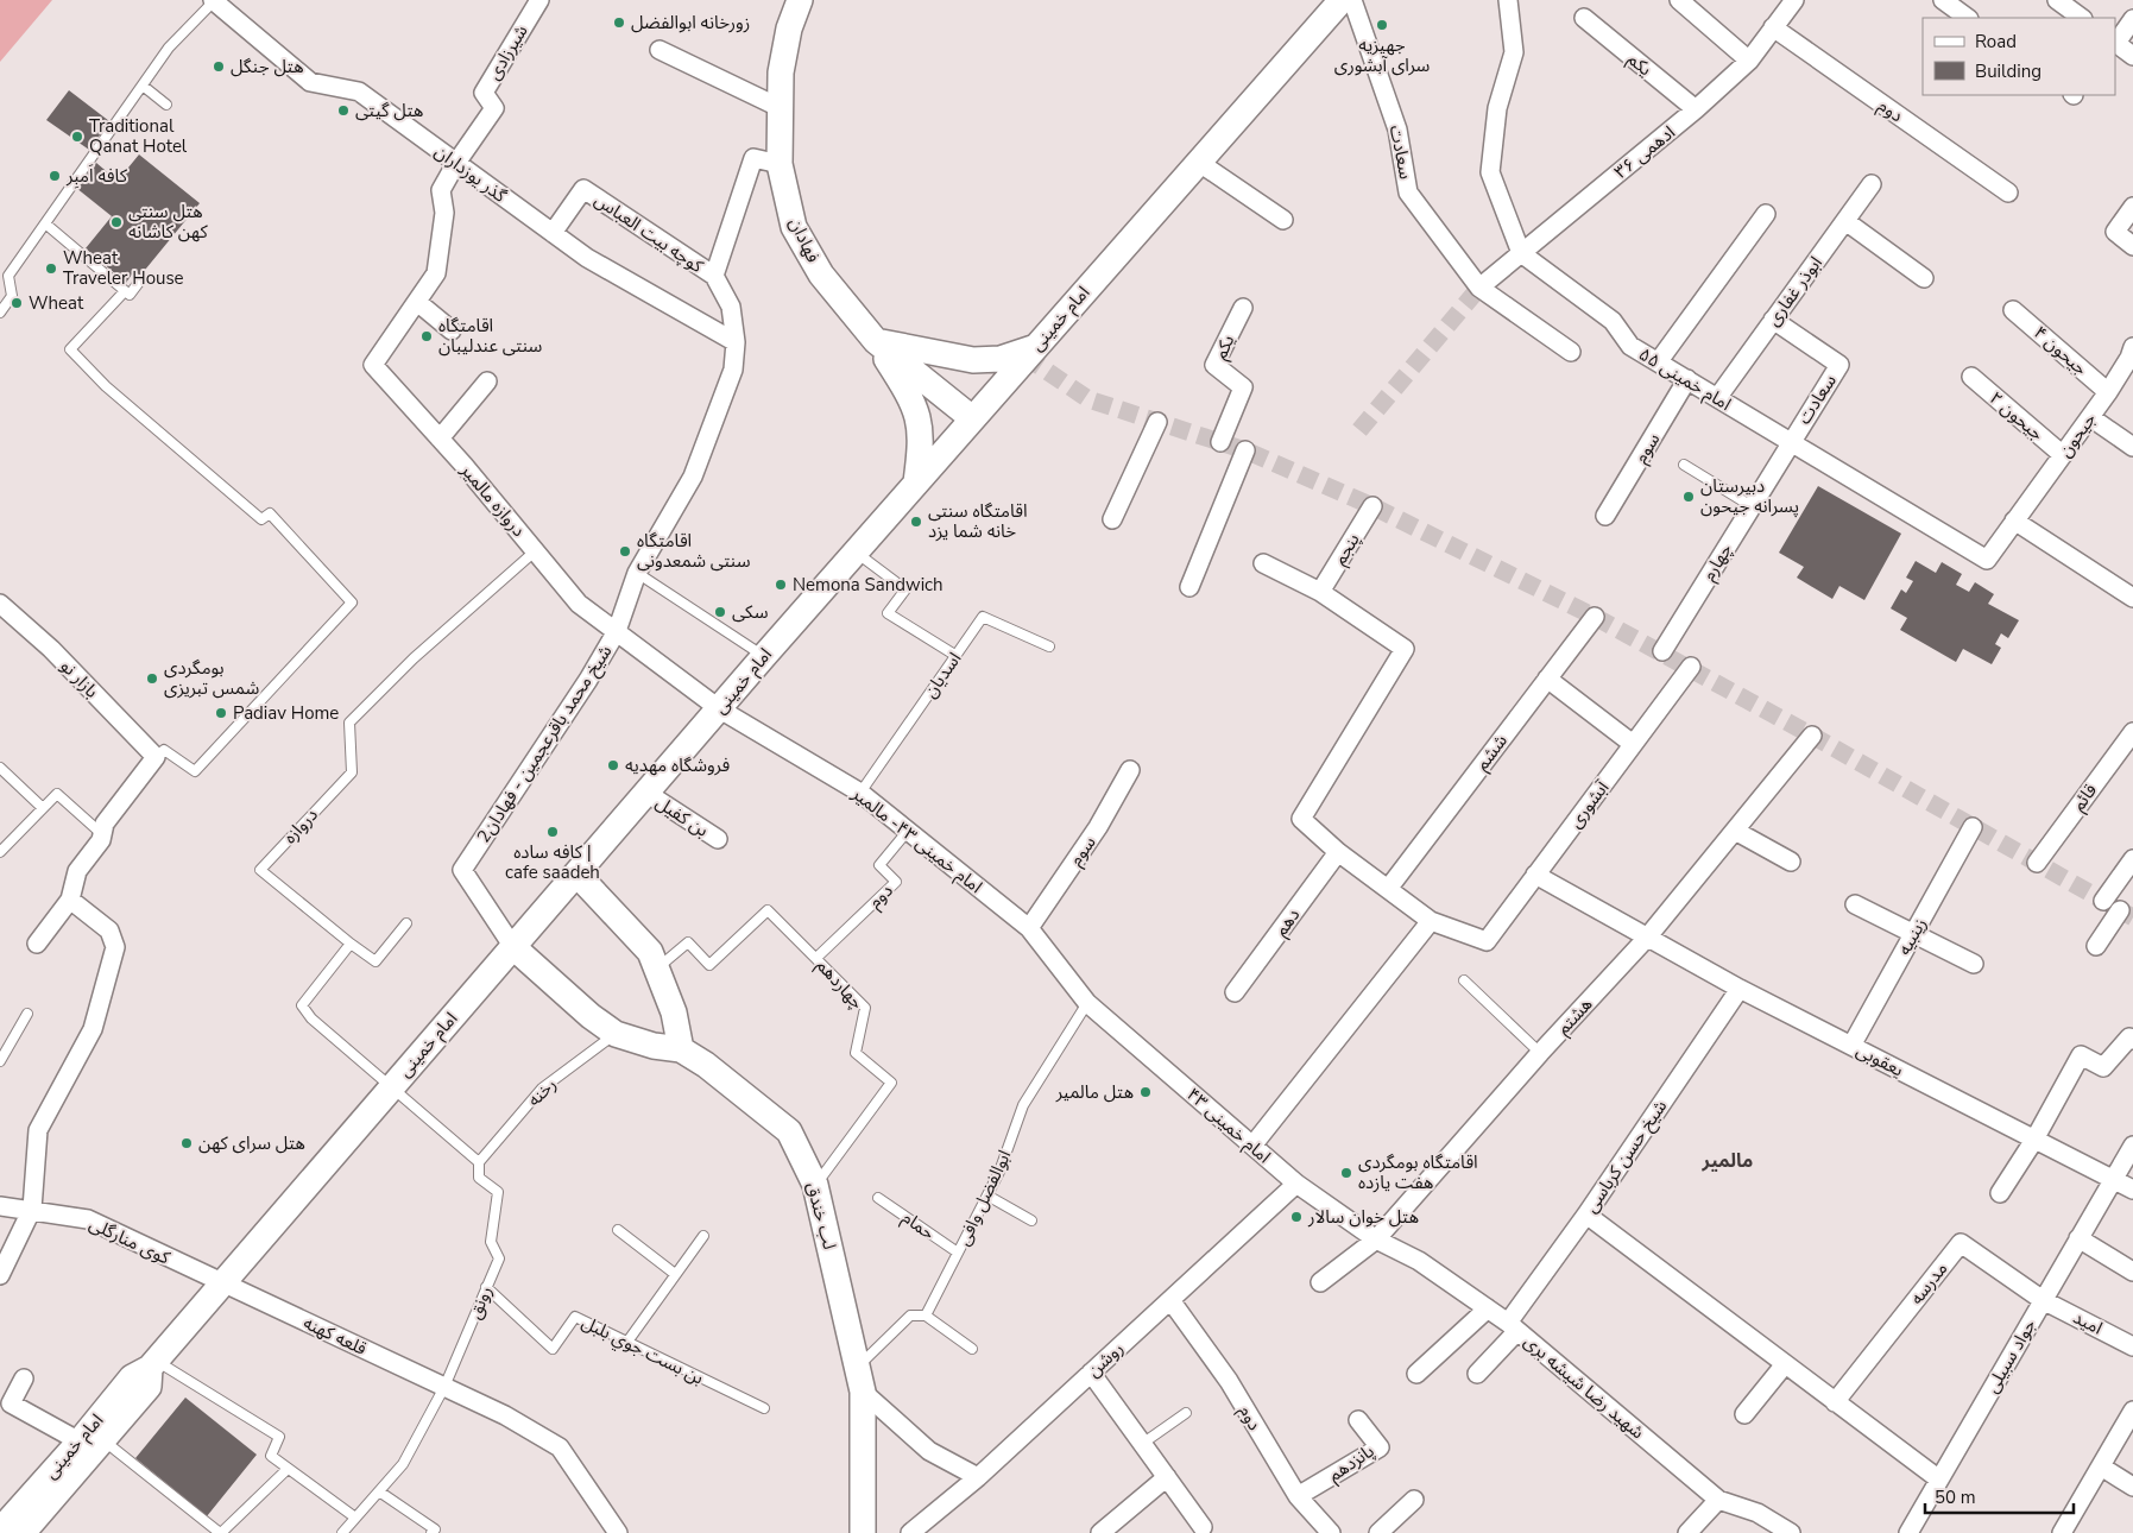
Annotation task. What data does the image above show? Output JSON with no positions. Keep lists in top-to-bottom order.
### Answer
{
  "streets": {
    "main road": ["فهادان", "امام خمینی", "لب خندق"],
    "street": [
      "شیرزادی",
      "یکم",
      "دوم",
      "سعادت",
      "ادهمی ۳۶",
      "گذر يوزداران",
      "کوچه بيت العباس",
      "ابوذر غفاری",
      "جیحون ۴",
      "امام خمینی ۵۵",
      "جیحون ۲",
      "جیحون",
      "سوم",
      "دروازه مالمیر",
      "پنجم",
      "چهارم",
      "بازار نو",
      "شیخ محمد باقرعجمین - فهادان2",
      "ششم",
      "قائم",
      "آبشوری",
      "بن کفیل",
      "امام خمینی ۴۳- مالمیر",
      "دهم",
      "زینبیه",
      "هشتم",
      "یعقوبی",
      "امام خمینی ۴۳",
      "شیخ حسن کرباسی",
      "کوی منارگلی",
      "مدرسه",
      "امید",
      "قلعه کهنه",
      "جواد سبیلی",
      "روشن",
      "شهید رضا شیشه بری",
      "پانزدهم"
    ],
    "lane": [
      "اسدیان",
      "دروازه",
      "چهاردهم",
      "رخنه",
      "ابوالفضل وافی",
      "حمام",
      "رونق",
      "بن بست جوي بلبل"
    ]
  },
  "crossings": [
    ["شیرزادی", "گذر يوزداران"],
    ["یکم", "ادهمی ۳۶"],
    ["دوم", "ادهمی ۳۶"],
    ["دوم", "امام خمینی ۴۳- مالمیر"],
    ["دوم", "چهاردهم"],
    ["دوم", "روشن"],
    ["دوم", "پانزدهم"],
    ["سعادت", "ادهمی ۳۶"],
    ["سعادت", "ابوذر غفاری"],
    ["سعادت", "امام خمینی ۵۵"],
    ["سعادت", "چهارم"],
    ["ادهمی ۳۶", "امام خمینی ۵۵"],
    ["گذر يوزداران", "کوچه بيت العباس"],
    ["گذر يوزداران", "شیخ محمد باقرعجمین - فهادان2"],
    ["کوچه بيت العباس", "شیخ محمد باقرعجمین - فهادان2"],
    ["فهادان", "امام خمینی"],
    ["ابوذر غفاری", "امام خمینی ۵۵"],
    ["امام خمینی", "دروازه مالمیر"],
    ["امام خمینی", "شیخ محمد باقرعجمین - فهادان2"],
    ["امام خمینی", "بن کفیل"],
    ["امام خمینی", "امام خمینی ۴۳- مالمیر"],
    ["امام خمینی", "لب خندق"],
    ["امام خمینی", "کوی منارگلی"],
    ["امام خمینی", "رونق"],
    ["امام خمینی", "قلعه کهنه"],
    ["جیحون ۴", "جیحون"],
    ["امام خمینی ۵۵", "جیحون"],
    ["امام خمینی ۵۵", "سوم"],
    ["امام خمینی ۵۵", "چهارم"],
    ["جیحون ۲", "جیحون"],
    ["سوم", "امام خمینی ۴۳- مالمیر"],
    ["دروازه مالمیر", "شیخ محمد باقرعجمین - فهادان2"],
    ["دروازه مالمیر", "دروازه"],
    ["دروازه مالمیر", "امام خمینی ۴۳- مالمیر"],
    ["اسدیان", "امام خمینی ۴۳- مالمیر"],
    ["شیخ محمد باقرعجمین - فهادان2", "لب خندق"],
    ["آبشوری", "یعقوبی"],
    ["امام خمینی ۴۳- مالمیر", "امام خمینی ۴۳"],
    ["امام خمینی ۴۳- مالمیر", "ابوالفضل وافی"],
    ["زینبیه", "یعقوبی"],
    ["چهاردهم", "لب خندق"],
    ["هشتم", "یعقوبی"],
    ["هشتم", "امام خمینی ۴۳"],
    ["هشتم", "شهید رضا شیشه بری"],
    ["یعقوبی", "شیخ حسن کرباسی"],
    ["یعقوبی", "جواد سبیلی"],
    ["رخنه", "لب خندق"],
    ["رخنه", "رونق"],
    ["امام خمینی ۴۳", "ابوالفضل وافی"],
    ["امام خمینی ۴۳", "روشن"],
    ["امام خمینی ۴۳", "شهید رضا شیشه بری"],
    ["شیخ حسن کرباسی", "شهید رضا شیشه بری"],
    ["ابوالفضل وافی", "حمام"],
    ["کوی منارگلی", "قلعه کهنه"],
    ["مدرسه", "امید"],
    ["مدرسه", "جواد سبیلی"],
    ["رونق", "قلعه کهنه"],
    ["رونق", "بن بست جوي بلبل"],
    ["امید", "جواد سبیلی"]
  ],
  "districts": ["مالمیر"],
  "places": [
    "زورخانه ابوالفضل",
    "جهیزیه سرای آبشوری",
    "هتل جنگل",
    "هتل گیتی",
    "Traditional Qanat Hotel",
    "کافه اَمبِر",
    "هتل سنتی کهن کاشانه",
    "Wheat Traveler House",
    "Wheat",
    "اقامتگاه سنتی عندلیبان",
    "دبیرستان پسرانه جیحون",
    "اقامتگاه سنتی خانه شما یزد",
    "اقامتگاه سنتی شمعدونی",
    "Nemona Sandwich",
    "سکی",
    "بومگردی شمس تبریزی",
    "Padiav Home",
    "فروشگاه مهدیه",
    "کافه ساده | cafe saadeh",
    "هتل مالمير",
    "هتل سرای کهن",
    "اقامتگاه بومگردی هفت یازده",
    "هتل خوان سالار"
  ],
  "legend": ["Road", "Building"],
  "scale_bar": "50 m"
}
